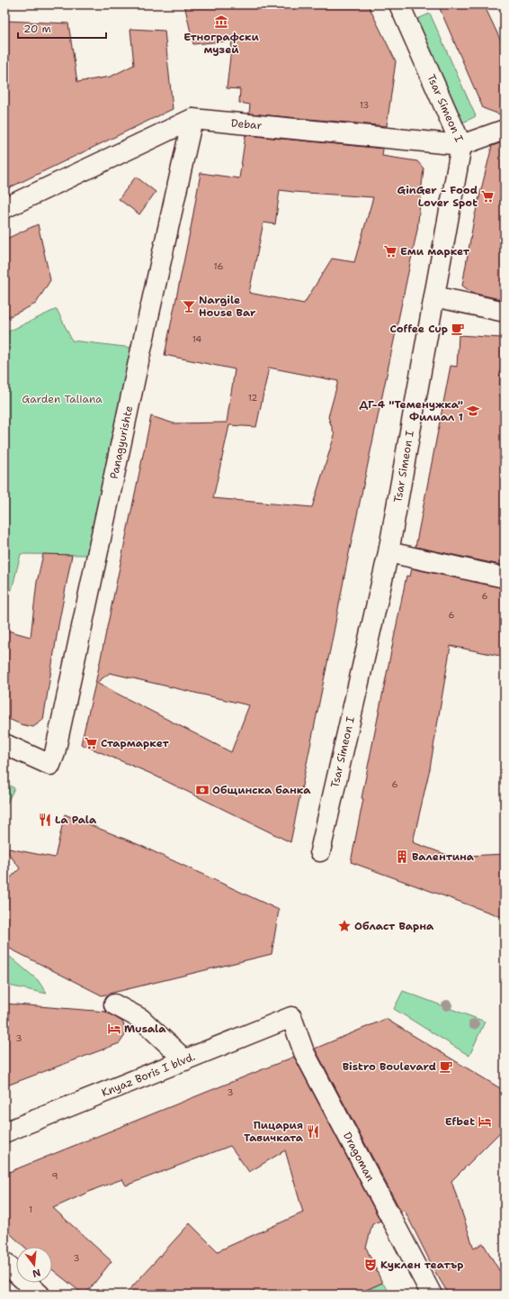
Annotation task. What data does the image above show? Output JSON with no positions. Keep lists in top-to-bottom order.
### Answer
{
  "streets": {
    "street": [
      "Tsar Simeon I",
      "Debar",
      "Panagyurishte",
      "Knyaz Boris I blvd.",
      "Dragoman"
    ]
  },
  "crossings": [
    ["Tsar Simeon I", "Debar"],
    ["Debar", "Panagyurishte"],
    ["Knyaz Boris I blvd.", "Dragoman"]
  ],
  "parks": ["Garden Taliana"],
  "places": {
    "museum": ["Етнографски музей"],
    "supermarket": ["GinGer - Food Lover Spot", "Еми маркет", "Стармаркет"],
    "bar": ["Nargile House Bar"],
    "cafe": ["Coffee Cup", "Bistro Boulevard"],
    "school or university": ["ДГ-4 \"Теменужка\" Филиал 1"],
    "bank": ["Общинска банка"],
    "restaurant": ["La Pala", "Пицария Тавичката"],
    "building": ["Валентина"],
    "place": ["Област Варна"],
    "hotel": ["Musala", "Efbet"],
    "theatre": ["Куклен театър"]
  },
  "house_numbers": [
    "13",
    "16",
    "14",
    "12",
    "6",
    "6",
    "6",
    "3",
    "3",
    "9",
    "1",
    "3"
  ],
  "scale_bar": "20 m",
  "north": "bottom"
}
